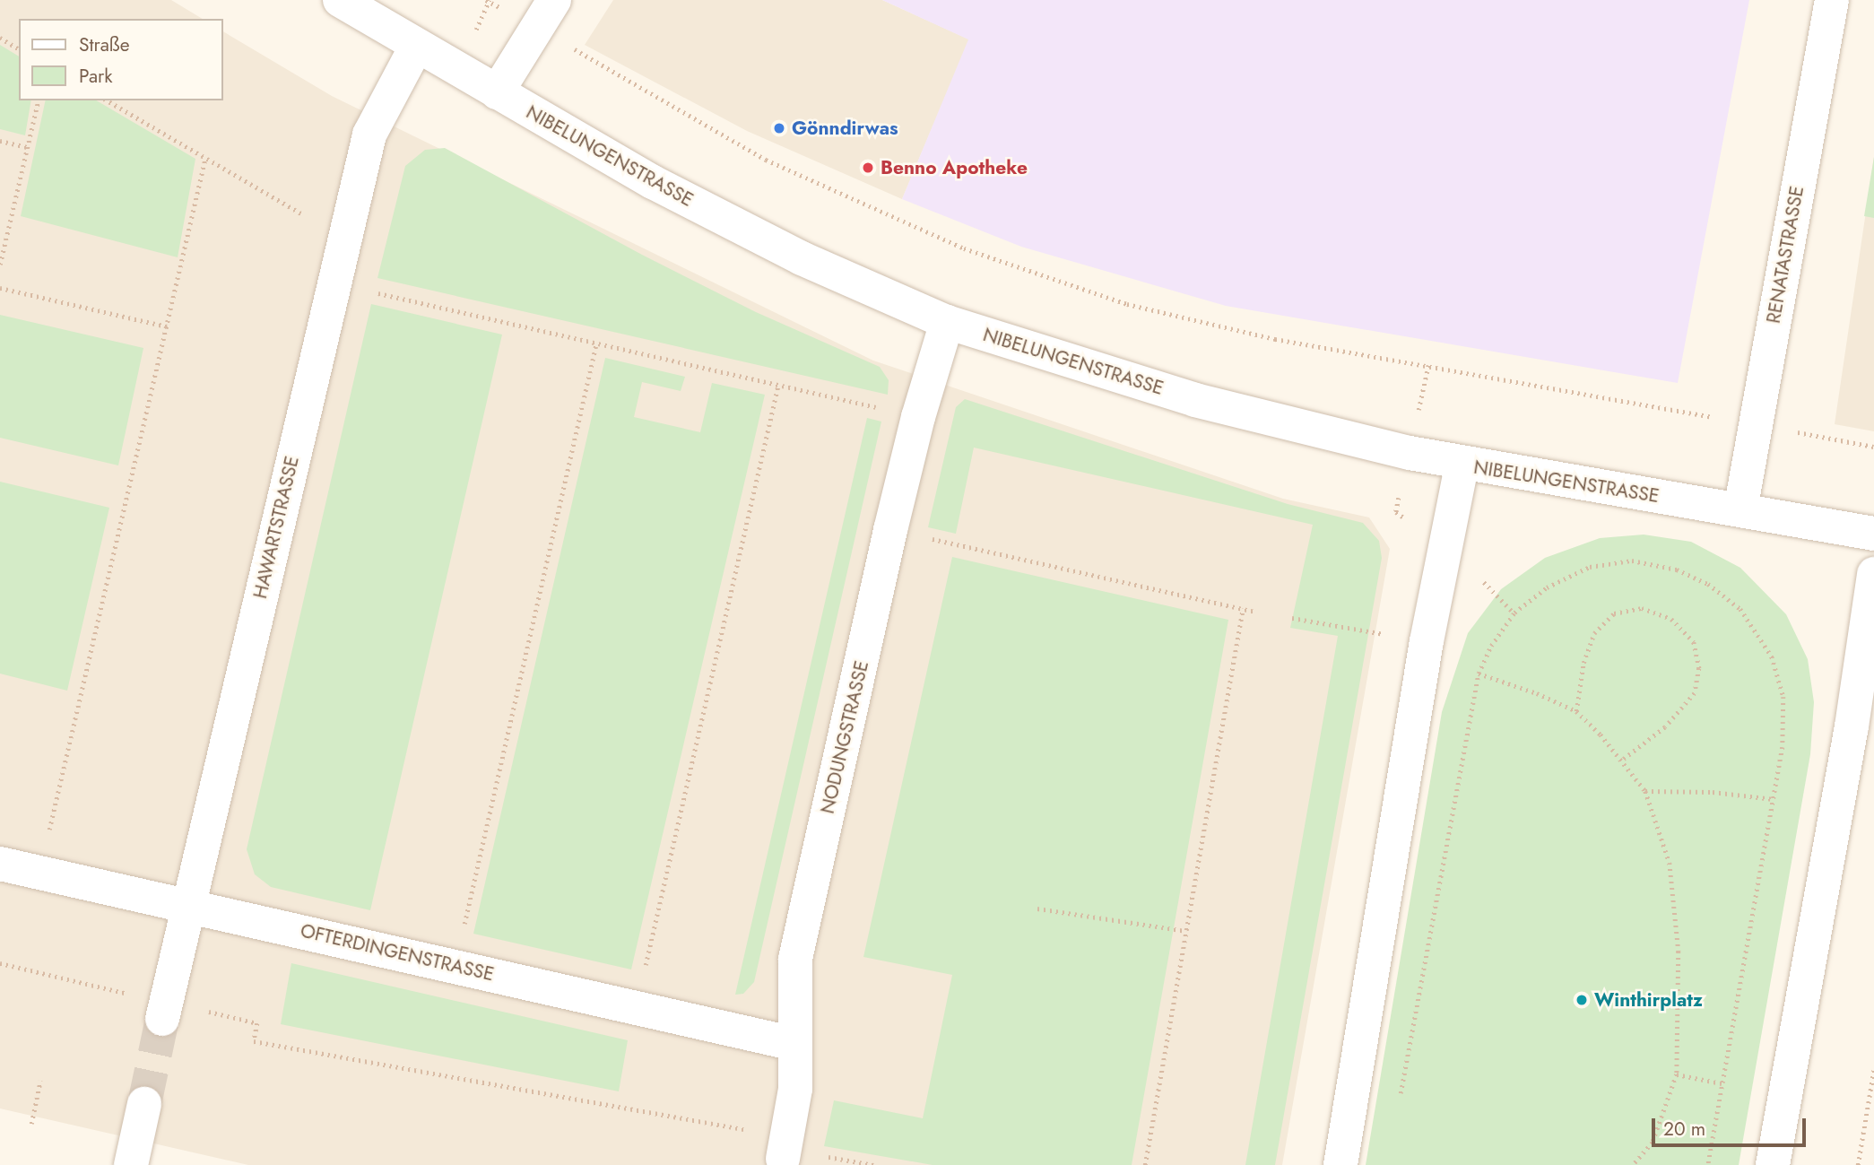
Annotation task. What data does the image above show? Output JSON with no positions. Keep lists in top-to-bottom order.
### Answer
{
  "streets": {
    "street": [
      "NIBELUNGENSTRASSE",
      "RENATASTRASSE",
      "HAWARTSTRASSE",
      "NODUNGSTRASSE",
      "OFTERDINGENSTRASSE"
    ]
  },
  "crossings": [
    ["NIBELUNGENSTRASSE", "RENATASTRASSE"],
    ["NIBELUNGENSTRASSE", "HAWARTSTRASSE"],
    ["NIBELUNGENSTRASSE", "NODUNGSTRASSE"],
    ["HAWARTSTRASSE", "OFTERDINGENSTRASSE"],
    ["NODUNGSTRASSE", "OFTERDINGENSTRASSE"]
  ],
  "places": ["Gönndirwas", "Benno Apotheke", "Winthirplatz"],
  "legend": ["Straße", "Park"],
  "scale_bar": "20 m"
}
